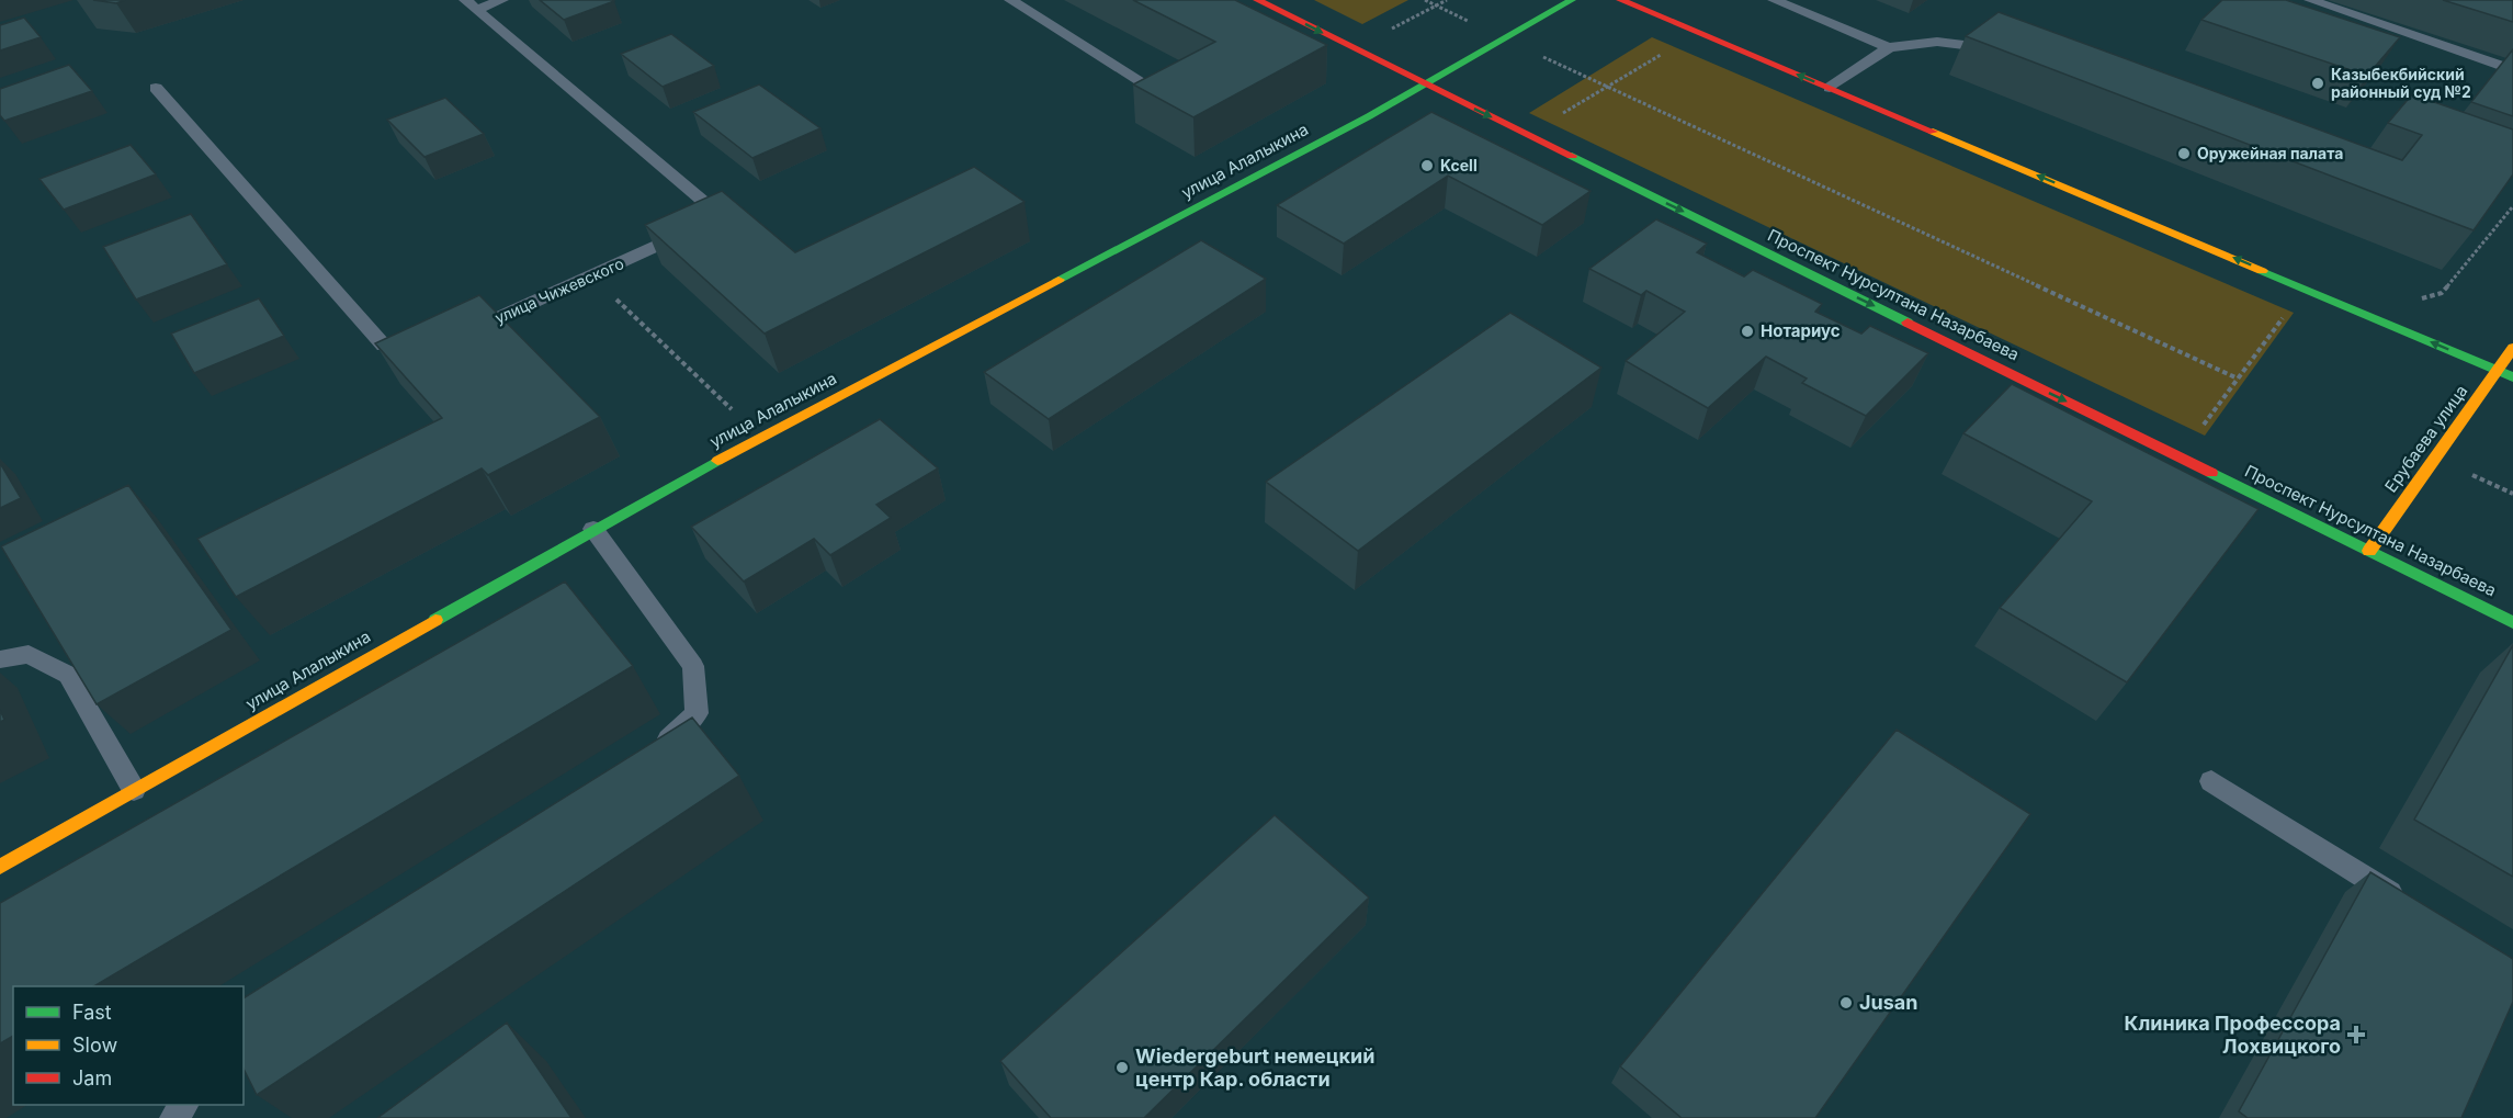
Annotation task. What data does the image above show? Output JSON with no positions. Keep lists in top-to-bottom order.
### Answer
{
  "streets": {
    "main road": ["улица Алалыкина", "Проспект Нурсултана Назарбаева", "Ерубаева улица"],
    "lane": ["улица Чижевского"]
  },
  "crossings": [
    ["улица Алалыкина", "Проспект Нурсултана Назарбаева"],
    ["Проспект Нурсултана Назарбаева", "Ерубаева улица"]
  ],
  "one_way": ["Проспект Нурсултана Назарбаева"],
  "places": {
    "other": [
      "Казыбекбийский районный суд №2",
      "Оружейная палата",
      "Kcell",
      "Нотариус",
      "Jusan",
      "Wiedergeburt немецкий центр Кар. области"
    ],
    "health": ["Клиника Профессора Лохвицкого"]
  },
  "legend": ["Fast", "Slow", "Jam"]
}
